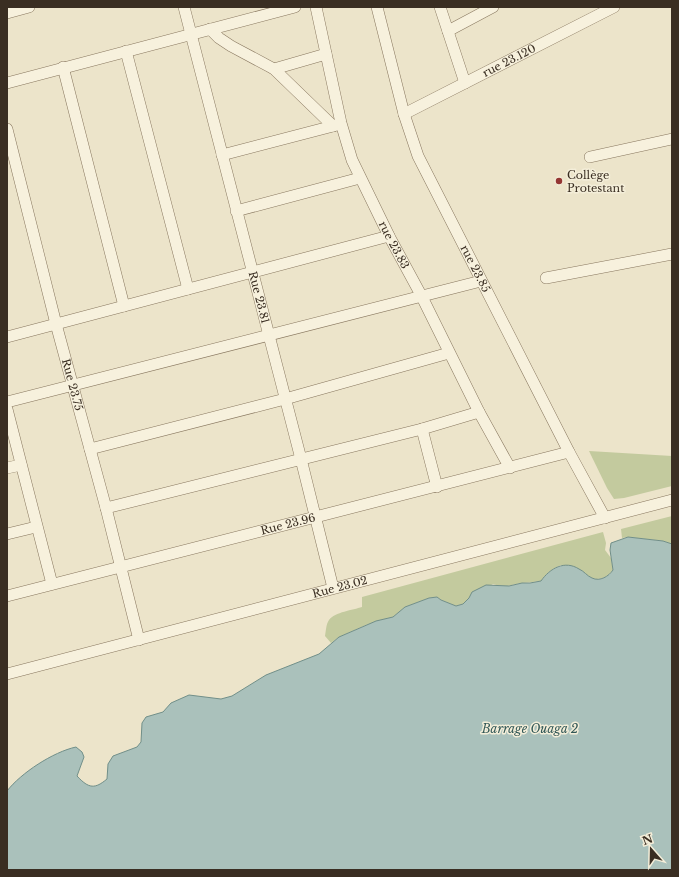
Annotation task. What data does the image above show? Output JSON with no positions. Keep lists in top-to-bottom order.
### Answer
{
  "streets": {
    "street": [
      "rue 23.120",
      "rue 23.83",
      "rue 23.85",
      "Rue 23.81",
      "Rue 23.75",
      "Rue 23.96",
      "Rue 23.02"
    ]
  },
  "crossings": [
    ["rue 23.120", "rue 23.85"],
    ["rue 23.83", "Rue 23.96"],
    ["rue 23.85", "Rue 23.96"],
    ["rue 23.85", "Rue 23.02"],
    ["Rue 23.81", "Rue 23.96"],
    ["Rue 23.81", "Rue 23.02"],
    ["Rue 23.75", "Rue 23.96"],
    ["Rue 23.75", "Rue 23.02"]
  ],
  "water": ["Barrage Ouaga 2"],
  "places": ["Collège Protestant"],
  "north": "top"
}
